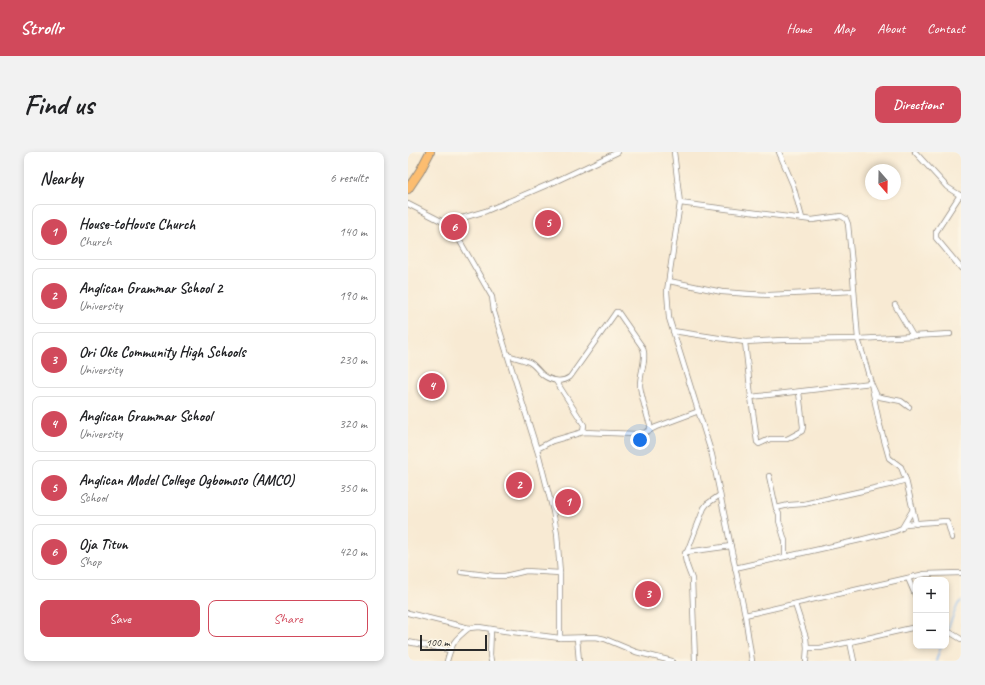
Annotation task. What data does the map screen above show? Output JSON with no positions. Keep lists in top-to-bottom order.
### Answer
{
  "scale_bar": "100 m",
  "north": "bottom",
  "page": {
    "header": "Strollr",
    "nav": [
      "Home",
      "Map",
      "About",
      "Contact"
    ],
    "buttons": [
      "Directions",
      ["Save", "Share"]
    ],
    "title": "Find us",
    "heading": ["Nearby", "6 results"],
    "list": [
      {
        "mark": "1",
        "name": "House-toHouse Church",
        "note": "Church",
        "value": "140 m"
      },
      {
        "mark": "2",
        "name": "Anglican Grammar School 2",
        "note": "University",
        "value": "190 m"
      },
      {
        "mark": "3",
        "name": "Ori Oke Community High Schools",
        "note": "University",
        "value": "230 m"
      },
      {
        "mark": "4",
        "name": "Anglican Grammar School",
        "note": "University",
        "value": "320 m"
      },
      {
        "mark": "5",
        "name": "Anglican Model College Ogbomoso (AMCO)",
        "note": "School",
        "value": "350 m"
      },
      {
        "mark": "6",
        "name": "Oja Titun",
        "note": "Shop",
        "value": "420 m"
      }
    ],
    "pins": [
      "5",
      "6",
      "4",
      "2",
      "1",
      "3"
    ],
    "map_buttons": ["+", "−"],
    "scale": "100 m"
  }
}
